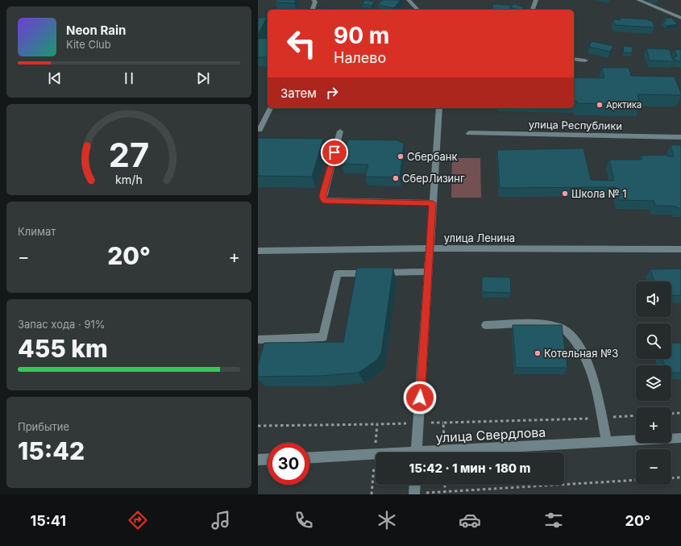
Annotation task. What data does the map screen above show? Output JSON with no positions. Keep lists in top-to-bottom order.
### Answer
{
  "streets": {
    "street": ["улица Республики", "улица Ленина", "улица Свердлова"]
  },
  "places": [
    "Арктика",
    "Сбербанк",
    "СберЛизинг",
    "Школа № 1",
    "Котельная №3"
  ],
  "page": {
    "turn": ["90 m", "Налево"],
    "song": ["Neon Rain", "Kite Club"],
    "then": "Затем",
    "tile": [
      "Климат",
      ["Запас хода · 91%", "455 km"],
      ["Прибытие", "15:42"]
    ],
    "heat": ["−", "20°", "+"],
    "map_buttons": ["+", "−"],
    "limit": "30",
    "trip": "15:42 · 1 мин · 180 m",
    "tabs": ["15:41", "20°"],
    "gauge": ["27", "km/h"]
  }
}
